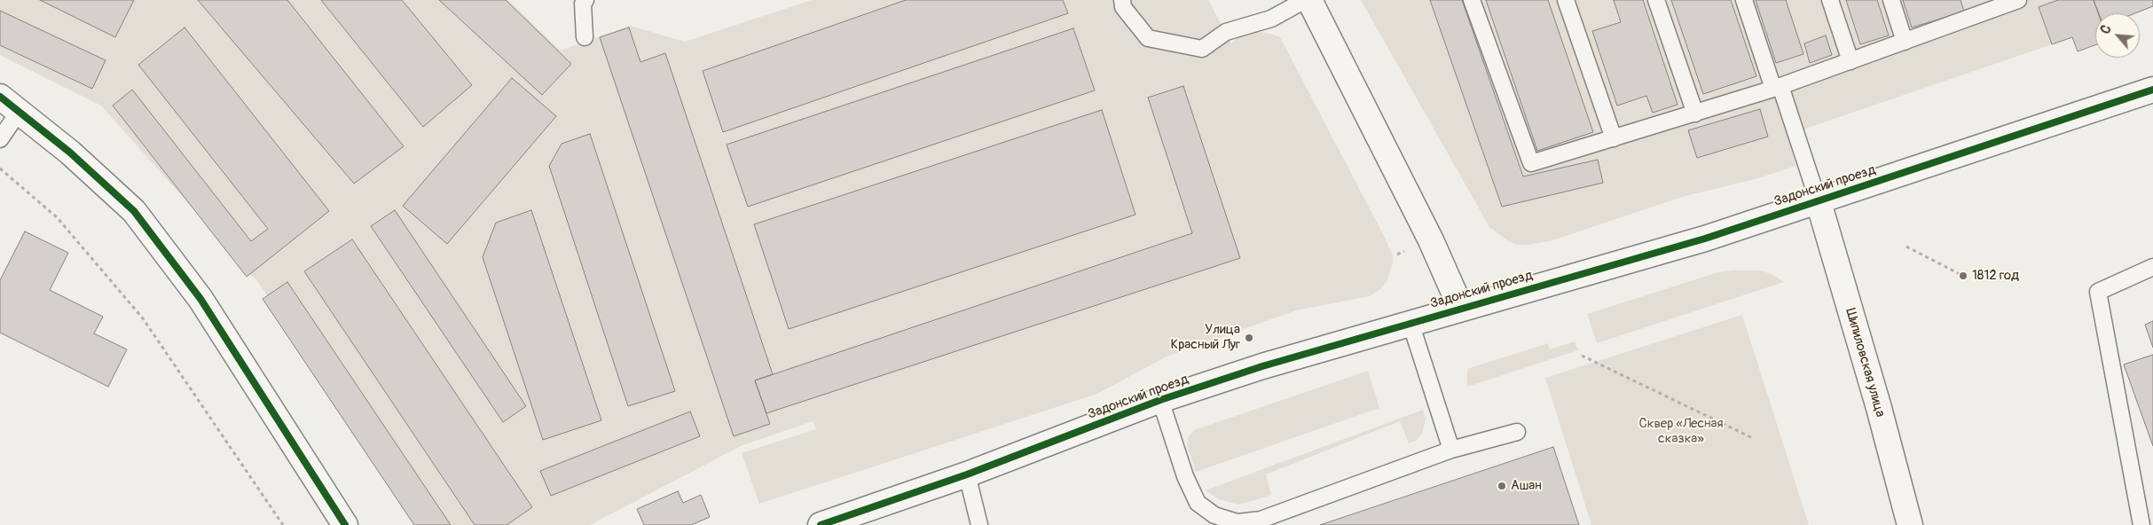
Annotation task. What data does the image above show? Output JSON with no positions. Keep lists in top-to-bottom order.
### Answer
{
  "streets": {
    "street": ["Задонский проезд", "Шипиловская улица"]
  },
  "crossings": [
    ["Задонский проезд", "Шипиловская улица"]
  ],
  "parks": ["Сквер «Лесная сказка»"],
  "places": ["1812 год", "Улица Красный Луг", "Ашан"],
  "north": "top left"
}
